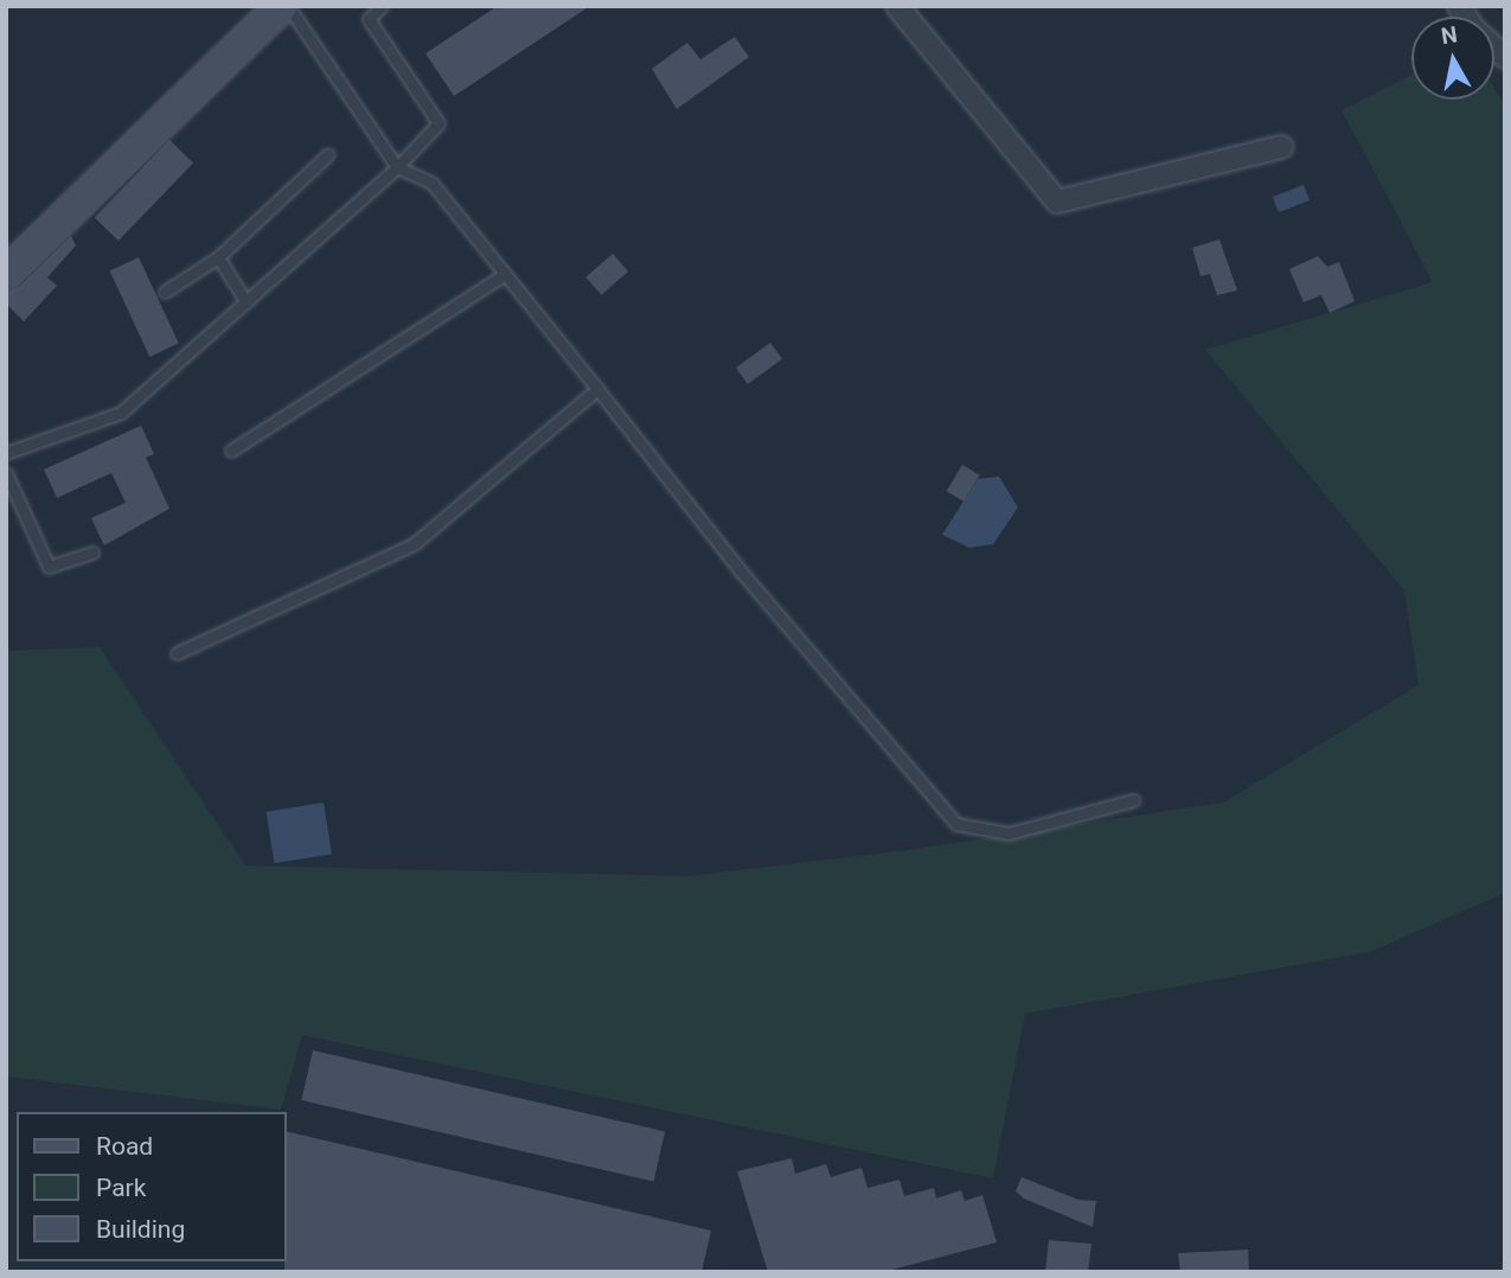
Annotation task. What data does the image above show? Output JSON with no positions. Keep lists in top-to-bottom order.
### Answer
{
  "legend": ["Road", "Park", "Building"],
  "north": "top"
}
